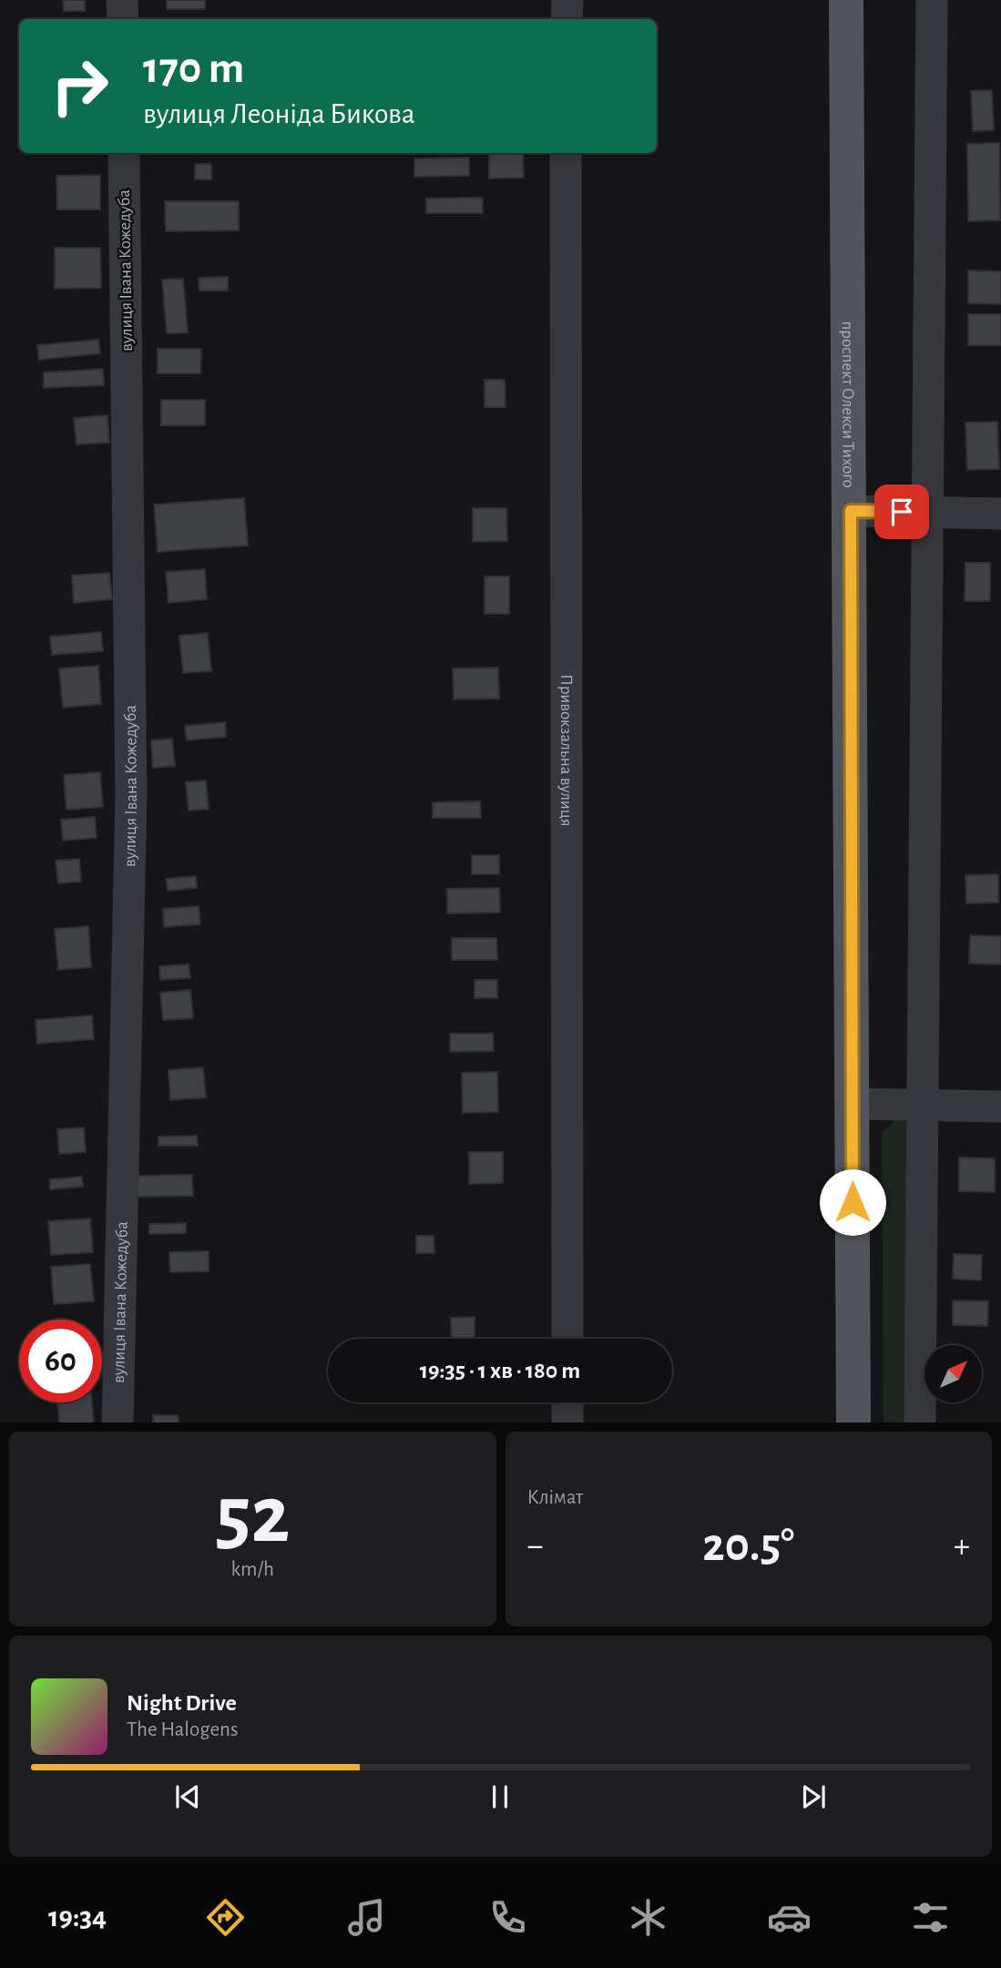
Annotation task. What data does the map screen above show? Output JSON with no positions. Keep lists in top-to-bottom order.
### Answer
{
  "streets": {
    "main road": ["проспект Олекси Тихого"],
    "street": ["вулиця Івана Кожедуба", "Привокзальна вулиця"]
  },
  "north": "top right",
  "page": {
    "turn": ["170 m", "вулиця Леоніда Бикова"],
    "limit": "60",
    "trip": "19:35 · 1 хв · 180 m",
    "tile": [
      ["52", "km/h"],
      "Клімат"
    ],
    "heat": ["−", "20.5°", "+"],
    "song": ["Night Drive", "The Halogens"],
    "tabs": "19:34"
  }
}
